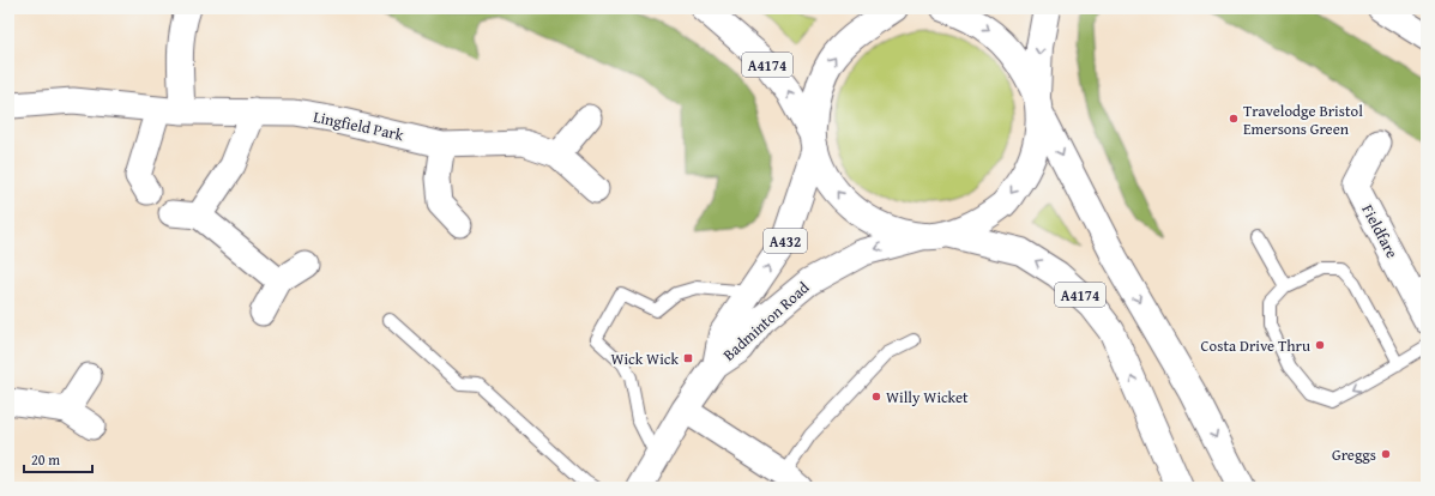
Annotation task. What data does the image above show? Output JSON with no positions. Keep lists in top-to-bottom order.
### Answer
{
  "streets": {
    "main road": ["A4174", "A432", "Badminton Road"],
    "street": ["Lingfield Park", "Fieldfare"]
  },
  "crossings": [
    ["A4174", "Badminton Road"]
  ],
  "places": {
    "other": [
      "Travelodge Bristol Emersons Green",
      "Costa Drive Thru",
      "Willy Wicket",
      "Greggs"
    ],
    "transit": ["Wick Wick"]
  },
  "scale_bar": "20 m"
}
